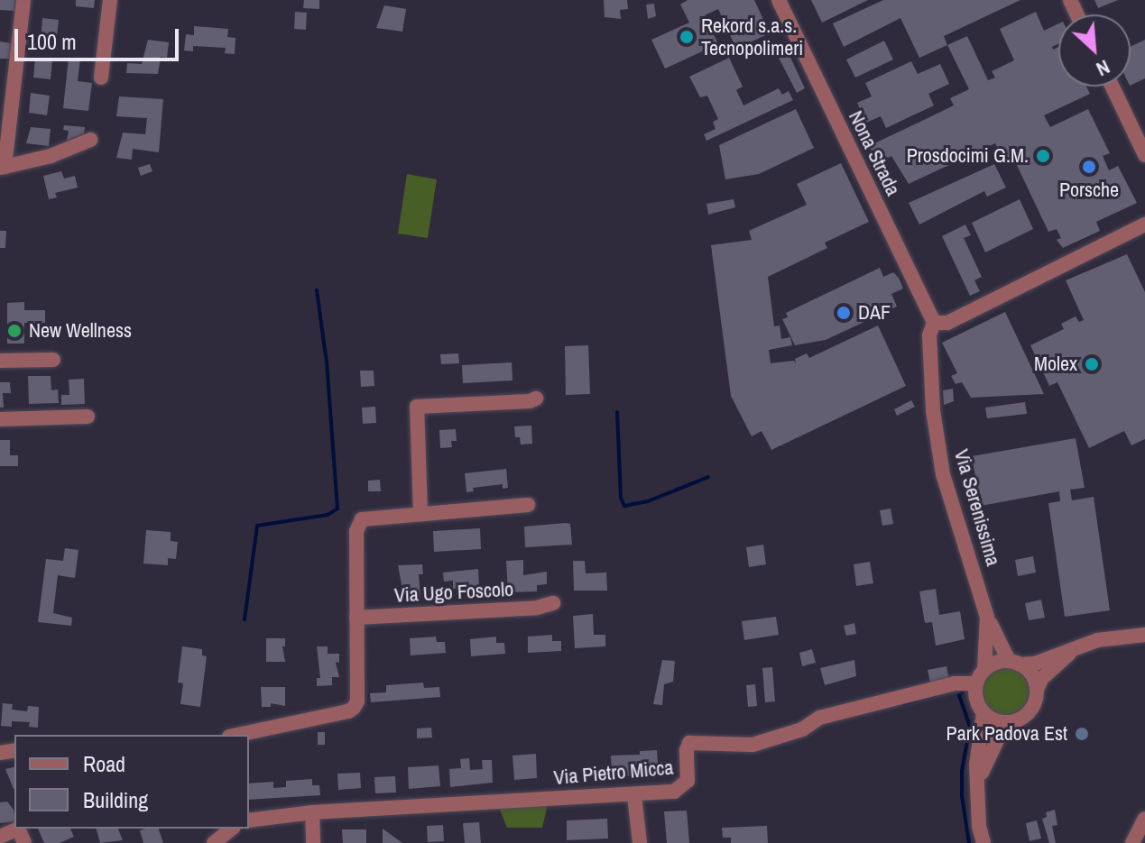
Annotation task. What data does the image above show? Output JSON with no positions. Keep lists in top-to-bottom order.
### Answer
{
  "streets": {
    "street": [
      "Nona Strada",
      "Via Serenissima",
      "Via Ugo Foscolo",
      "Via Pietro Micca"
    ]
  },
  "crossings": [
    ["Nona Strada", "Via Serenissima"],
    ["Via Serenissima", "Via Pietro Micca"]
  ],
  "places": [
    "Rekord s.a.s. Tecnopolimeri",
    "Prosdocimi G.M.",
    "Porsche",
    "DAF",
    "New Wellness",
    "Molex",
    "Park Padova Est"
  ],
  "legend": ["Road", "Building"],
  "scale_bar": "100 m",
  "north": "bottom right"
}
